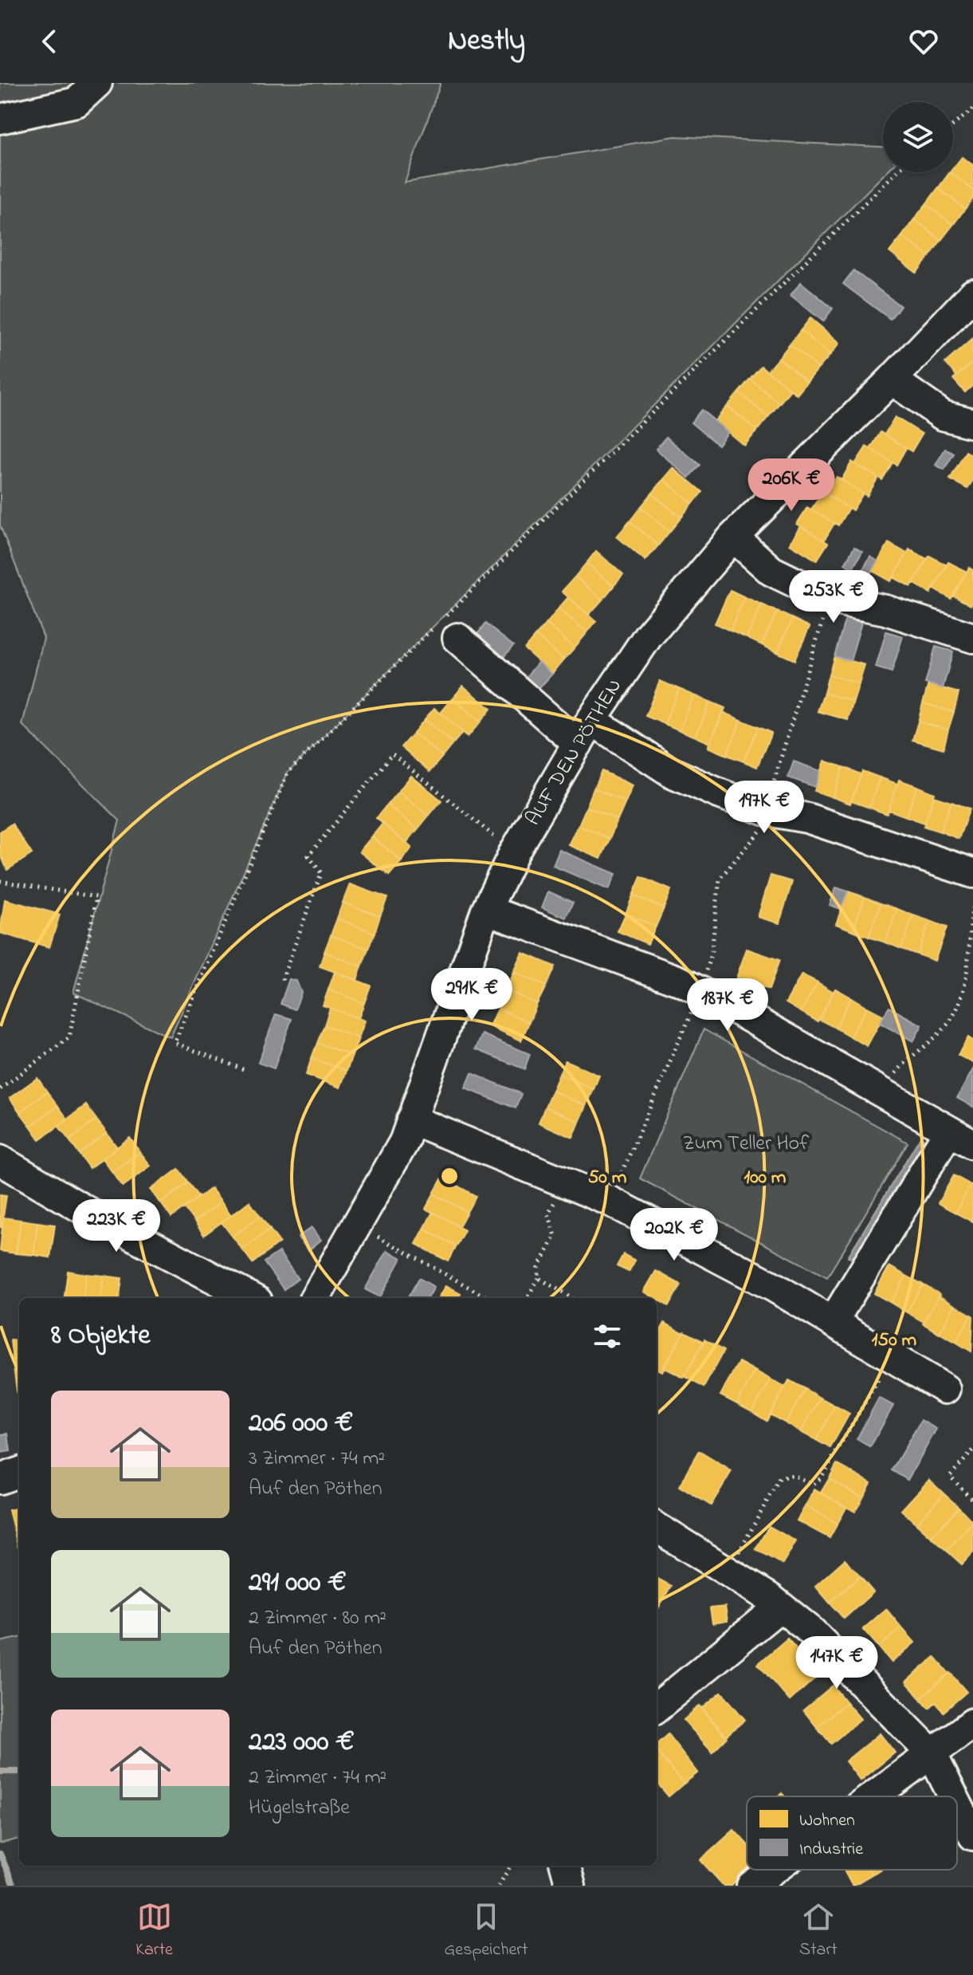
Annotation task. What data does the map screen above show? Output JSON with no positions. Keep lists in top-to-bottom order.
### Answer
{
  "streets": {
    "street": ["AUF DEN PÖTHEN"]
  },
  "parks": ["Zum Teller Hof"],
  "legend": ["Wohnen", "Industrie"],
  "page": {
    "header": "Nestly",
    "price": [
      "206K €",
      "253K €",
      "197K €",
      "291K €",
      "187K €",
      "223K €",
      "202K €",
      "147K €"
    ],
    "heading": "8 Objekte",
    "list": [
      {
        "name": "206 000 €",
        "note": "3 Zimmer · 74 m² · Auf den Pöthen"
      },
      {
        "name": "291 000 €",
        "note": "2 Zimmer · 80 m² · Auf den Pöthen"
      },
      {
        "name": "223 000 €",
        "note": "2 Zimmer · 74 m² · Hügelstraße"
      }
    ],
    "tabs": ["Karte", "Gespeichert", "Start"]
  },
  "rings": ["50 m", "100 m", "150 m"]
}
